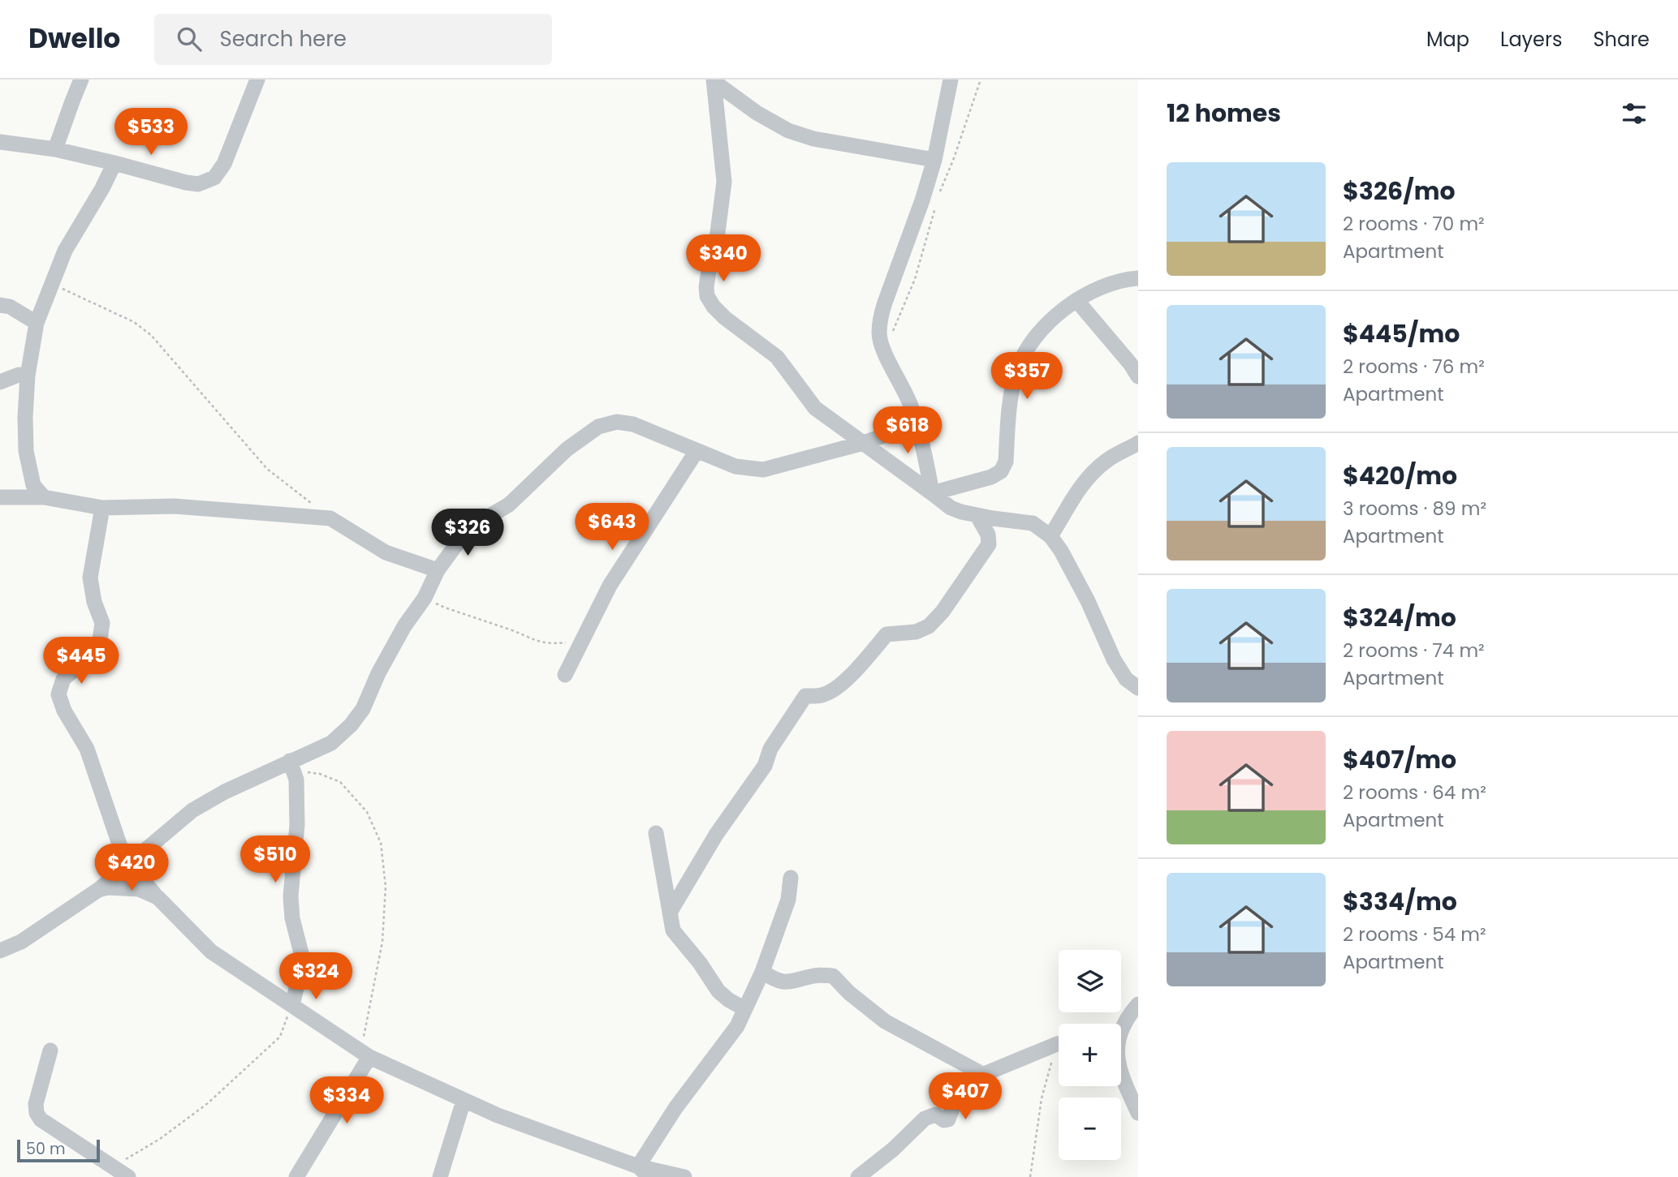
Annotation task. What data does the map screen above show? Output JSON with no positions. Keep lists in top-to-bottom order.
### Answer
{
  "scale_bar": "50 m",
  "page": {
    "header": "Dwello",
    "search": "Search here",
    "nav": ["Map", "Layers", "Share"],
    "heading": "12 homes",
    "price": [
      "$533",
      "$340",
      "$357",
      "$618",
      "$643",
      "$326",
      "$445",
      "$510",
      "$420",
      "$324",
      "$407",
      "$334"
    ],
    "list": [
      {
        "name": "$326/mo",
        "note": "2 rooms · 70 m² · Apartment"
      },
      {
        "name": "$445/mo",
        "note": "2 rooms · 76 m² · Apartment"
      },
      {
        "name": "$420/mo",
        "note": "3 rooms · 89 m² · Apartment"
      },
      {
        "name": "$324/mo",
        "note": "2 rooms · 74 m² · Apartment"
      },
      {
        "name": "$407/mo",
        "note": "2 rooms · 64 m² · Apartment"
      },
      {
        "name": "$334/mo",
        "note": "2 rooms · 54 m² · Apartment"
      }
    ],
    "map_buttons": ["+", "−"],
    "scale": "50 m"
  }
}
